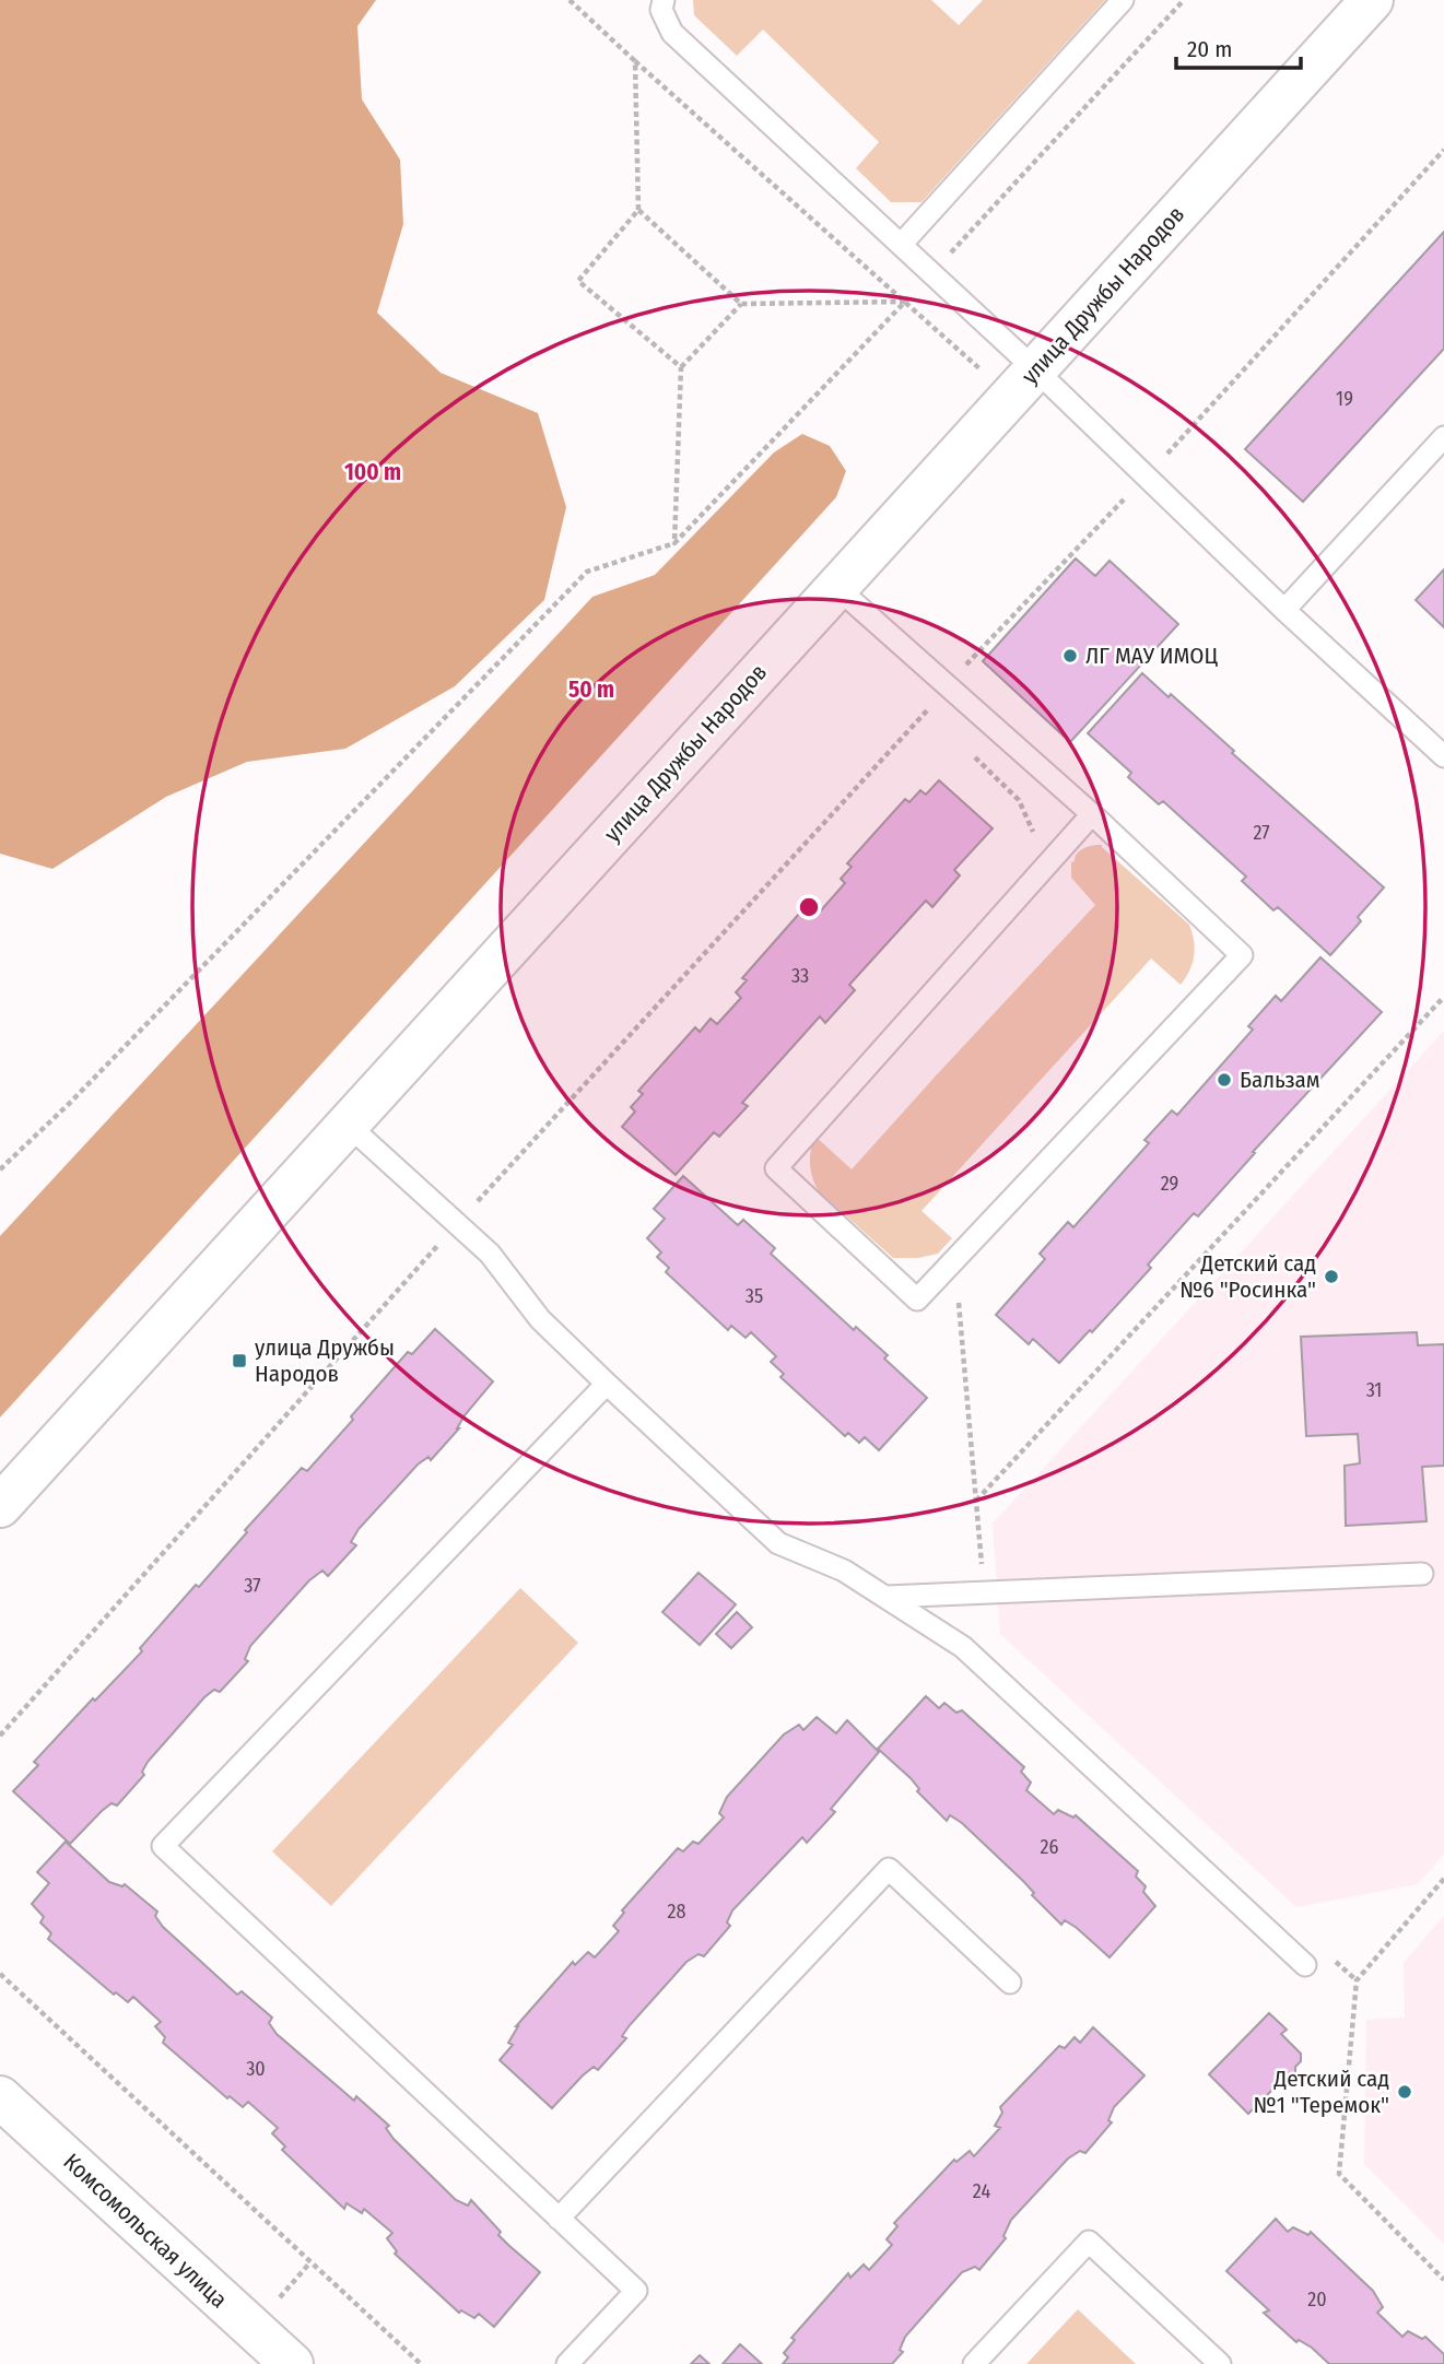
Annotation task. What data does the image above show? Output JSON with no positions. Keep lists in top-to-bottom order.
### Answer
{
  "streets": {
    "street": ["улица Дружбы Народов", "Комсомольская улица"]
  },
  "places": {
    "other": [
      "ЛГ МАУ ИМОЦ",
      "Бальзам",
      "Детский сад №6 \"Росинка\"",
      "Детский сад №1 \"Теремок\""
    ],
    "transit": ["улица Дружбы Народов"]
  },
  "house_numbers": [
    "19",
    "27",
    "33",
    "29",
    "35",
    "31",
    "37",
    "26",
    "28",
    "30",
    "24",
    "20"
  ],
  "scale_bar": "20 m",
  "rings": ["100 m", "50 m"]
}
